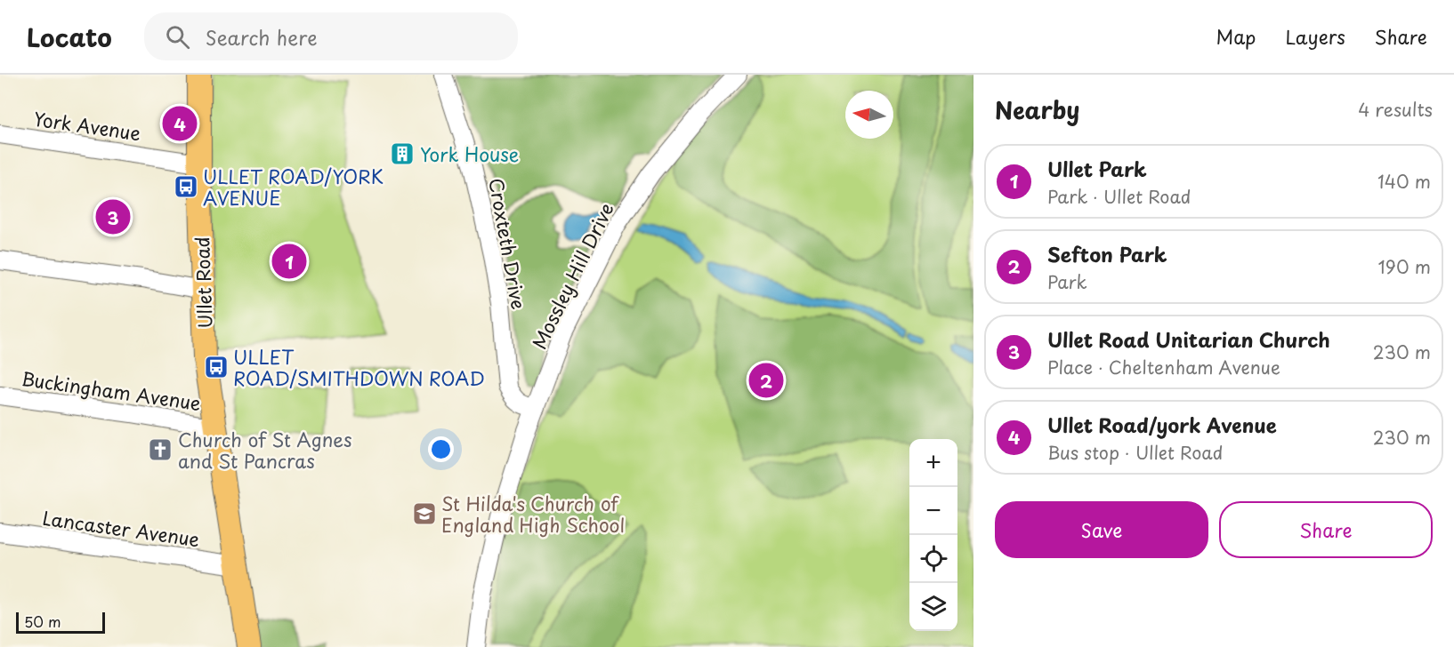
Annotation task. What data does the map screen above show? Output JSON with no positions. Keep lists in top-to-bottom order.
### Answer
{
  "streets": {
    "main road": ["Ullet Road"],
    "street": [
      "York Avenue",
      "Croxteth Drive",
      "Mossley Hill Drive",
      "Buckingham Avenue",
      "Lancaster Avenue"
    ]
  },
  "crossings": [
    ["York Avenue", "Ullet Road"],
    ["Croxteth Drive", "Mossley Hill Drive"],
    ["Ullet Road", "Buckingham Avenue"],
    ["Ullet Road", "Lancaster Avenue"]
  ],
  "places": {
    "building": ["York House"],
    "bus stop": ["ULLET ROAD/YORK AVENUE", "ULLET ROAD/SMITHDOWN ROAD"],
    "church": ["Church of St Agnes and St Pancras"],
    "school or university": ["St Hilda's Church of England High School"]
  },
  "scale_bar": "50 m",
  "north": "left",
  "page": {
    "header": "Locato",
    "search": "Search here",
    "nav": ["Map", "Layers", "Share"],
    "heading": ["Nearby", "4 results"],
    "pins": [
      "4",
      "3",
      "1",
      "2"
    ],
    "list": [
      {
        "mark": "1",
        "name": "Ullet Park",
        "note": "Park · Ullet Road",
        "value": "140 m"
      },
      {
        "mark": "2",
        "name": "Sefton Park",
        "note": "Park",
        "value": "190 m"
      },
      {
        "mark": "3",
        "name": "Ullet Road Unitarian Church",
        "note": "Place · Cheltenham Avenue",
        "value": "230 m"
      },
      {
        "mark": "4",
        "name": "Ullet Road/york Avenue",
        "note": "Bus stop · Ullet Road",
        "value": "230 m"
      }
    ],
    "map_buttons": ["+", "−"],
    "buttons": ["Save", "Share"],
    "scale": "50 m"
  }
}
